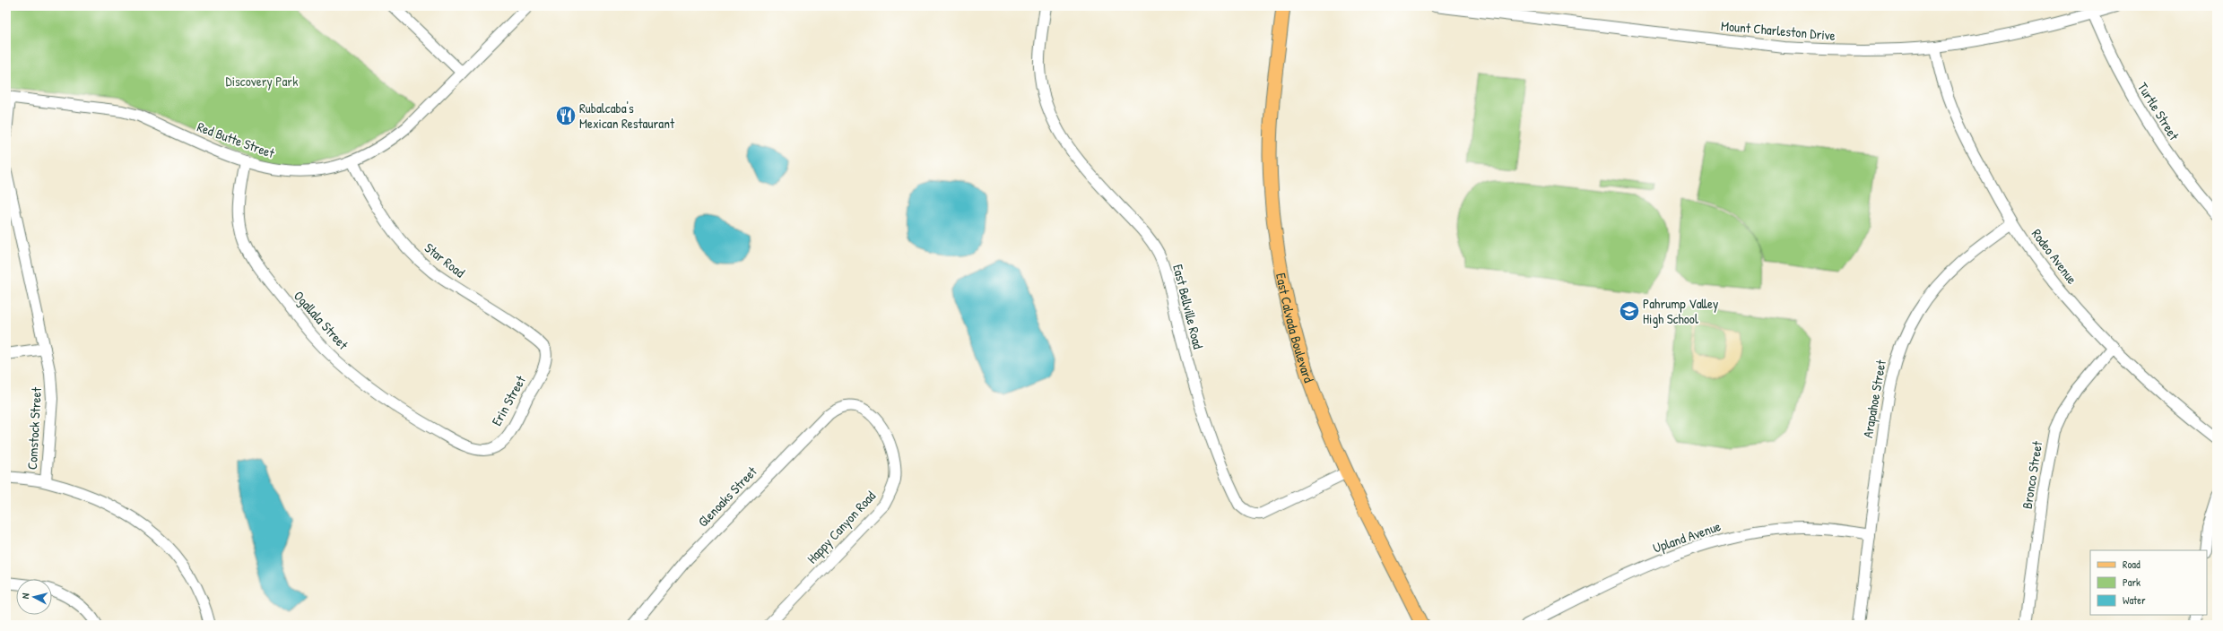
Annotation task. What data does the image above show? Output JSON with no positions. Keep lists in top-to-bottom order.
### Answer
{
  "streets": {
    "main road": ["East Calvada Boulevard"],
    "street": [
      "Mount Charleston Drive",
      "Turtle Street",
      "Red Butte Street",
      "Rodeo Avenue",
      "Star Road",
      "East Bellville Road",
      "Ogallala Street",
      "Arapahoe Street",
      "Erin Street",
      "Comstock Street",
      "Bronco Street",
      "Glenoaks Street",
      "Happy Canyon Road",
      "Upland Avenue"
    ]
  },
  "crossings": [
    ["Mount Charleston Drive", "Turtle Street"],
    ["Mount Charleston Drive", "Rodeo Avenue"],
    ["Red Butte Street", "Star Road"],
    ["Red Butte Street", "Ogallala Street"],
    ["Rodeo Avenue", "Arapahoe Street"],
    ["Rodeo Avenue", "Bronco Street"],
    ["Star Road", "Erin Street"],
    ["East Bellville Road", "East Calvada Boulevard"],
    ["Ogallala Street", "Erin Street"],
    ["Arapahoe Street", "Upland Avenue"],
    ["Glenoaks Street", "Happy Canyon Road"]
  ],
  "parks": ["Discovery Park"],
  "places": {
    "restaurant": ["Rubalcaba's Mexican Restaurant"],
    "school or university": ["Pahrump Valley High School"]
  },
  "legend": ["Road", "Park", "Water"],
  "north": "left"
}
